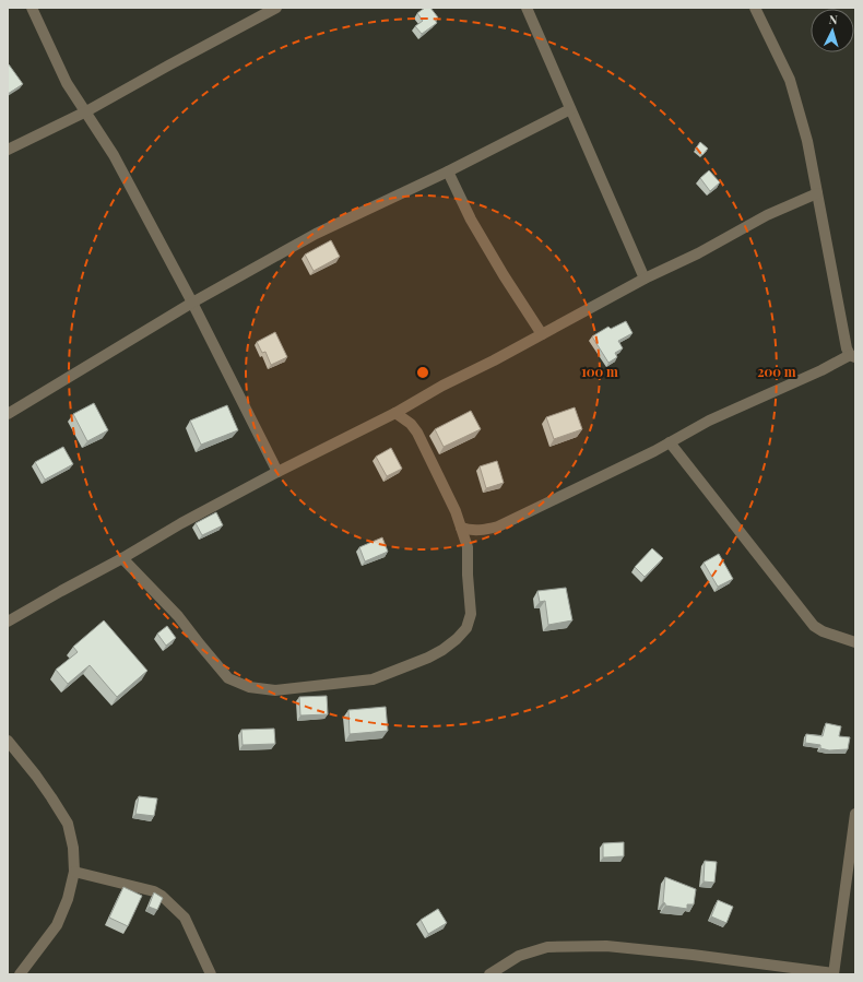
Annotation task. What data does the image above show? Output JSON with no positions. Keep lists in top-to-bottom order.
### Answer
{
  "north": "top",
  "rings": ["100 m", "200 m"]
}
